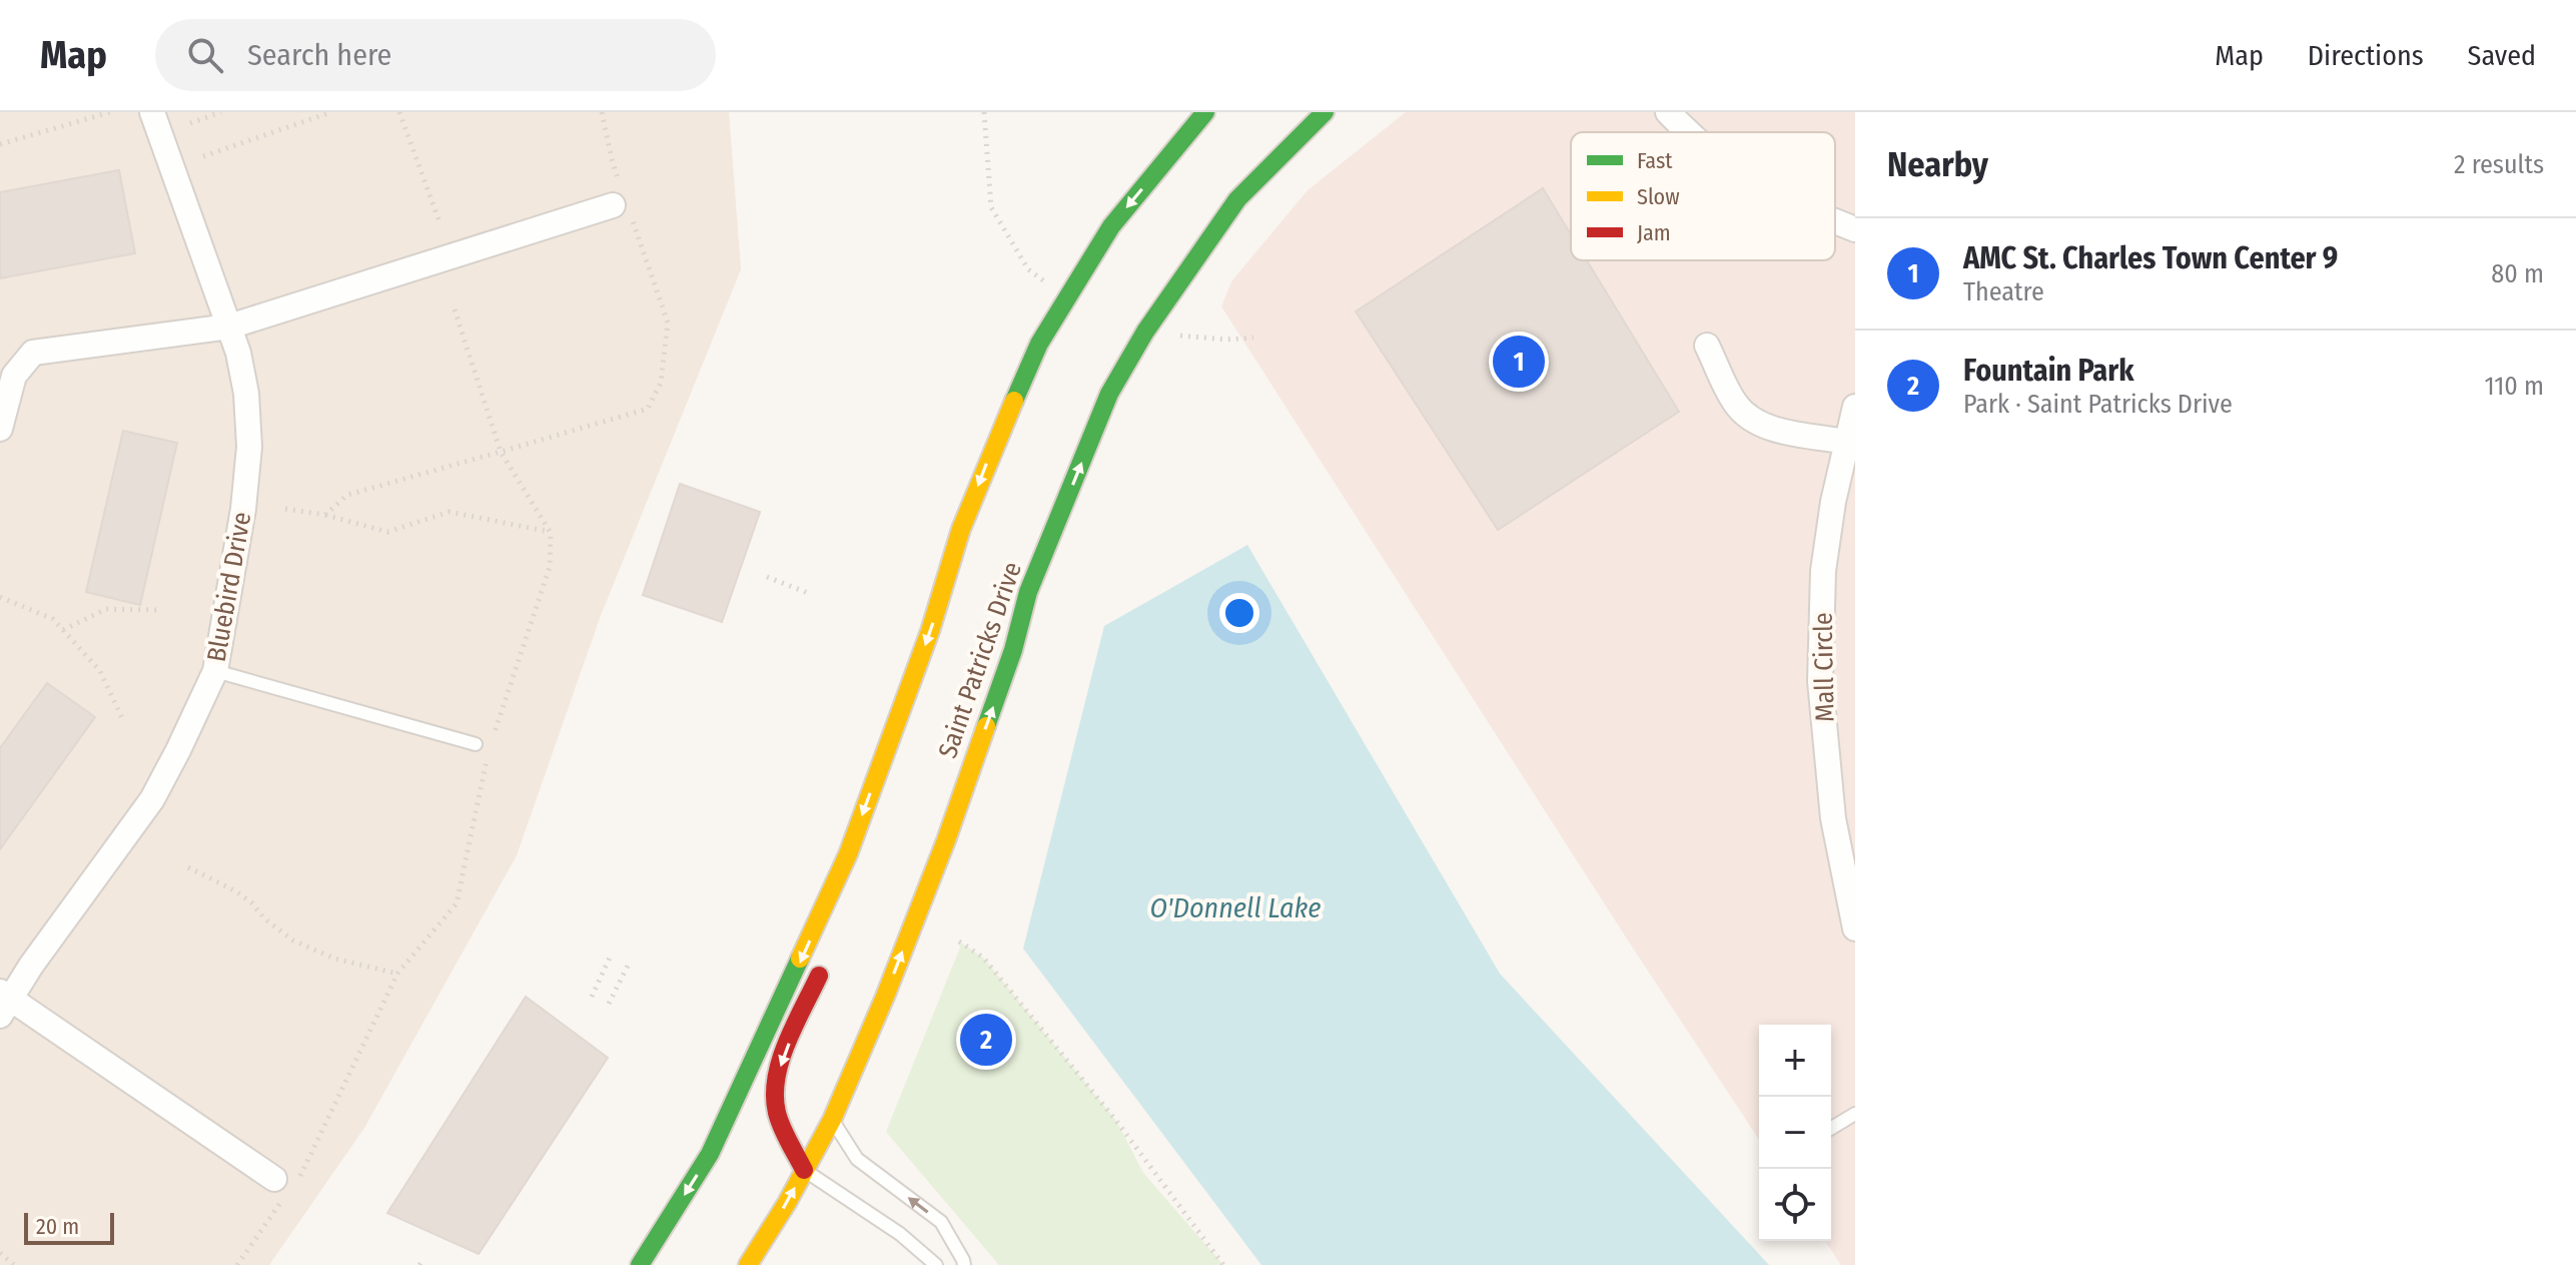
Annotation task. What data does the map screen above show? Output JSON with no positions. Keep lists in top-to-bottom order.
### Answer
{
  "streets": {
    "main road": ["Saint Patricks Drive"],
    "street": ["Bluebird Drive", "Mall Circle"]
  },
  "water": ["O'Donnell Lake"],
  "legend": ["Fast", "Slow", "Jam"],
  "scale_bar": "20 m",
  "page": {
    "header": "Map",
    "search": "Search here",
    "nav": ["Map", "Directions", "Saved"],
    "heading": ["Nearby", "2 results"],
    "list": [
      {
        "mark": "1",
        "name": "AMC St. Charles Town Center 9",
        "note": "Theatre",
        "value": "80 m"
      },
      {
        "mark": "2",
        "name": "Fountain Park",
        "note": "Park · Saint Patricks Drive",
        "value": "110 m"
      }
    ],
    "pins": ["1", "2"],
    "map_buttons": ["+", "−"],
    "scale": "20 m"
  }
}
